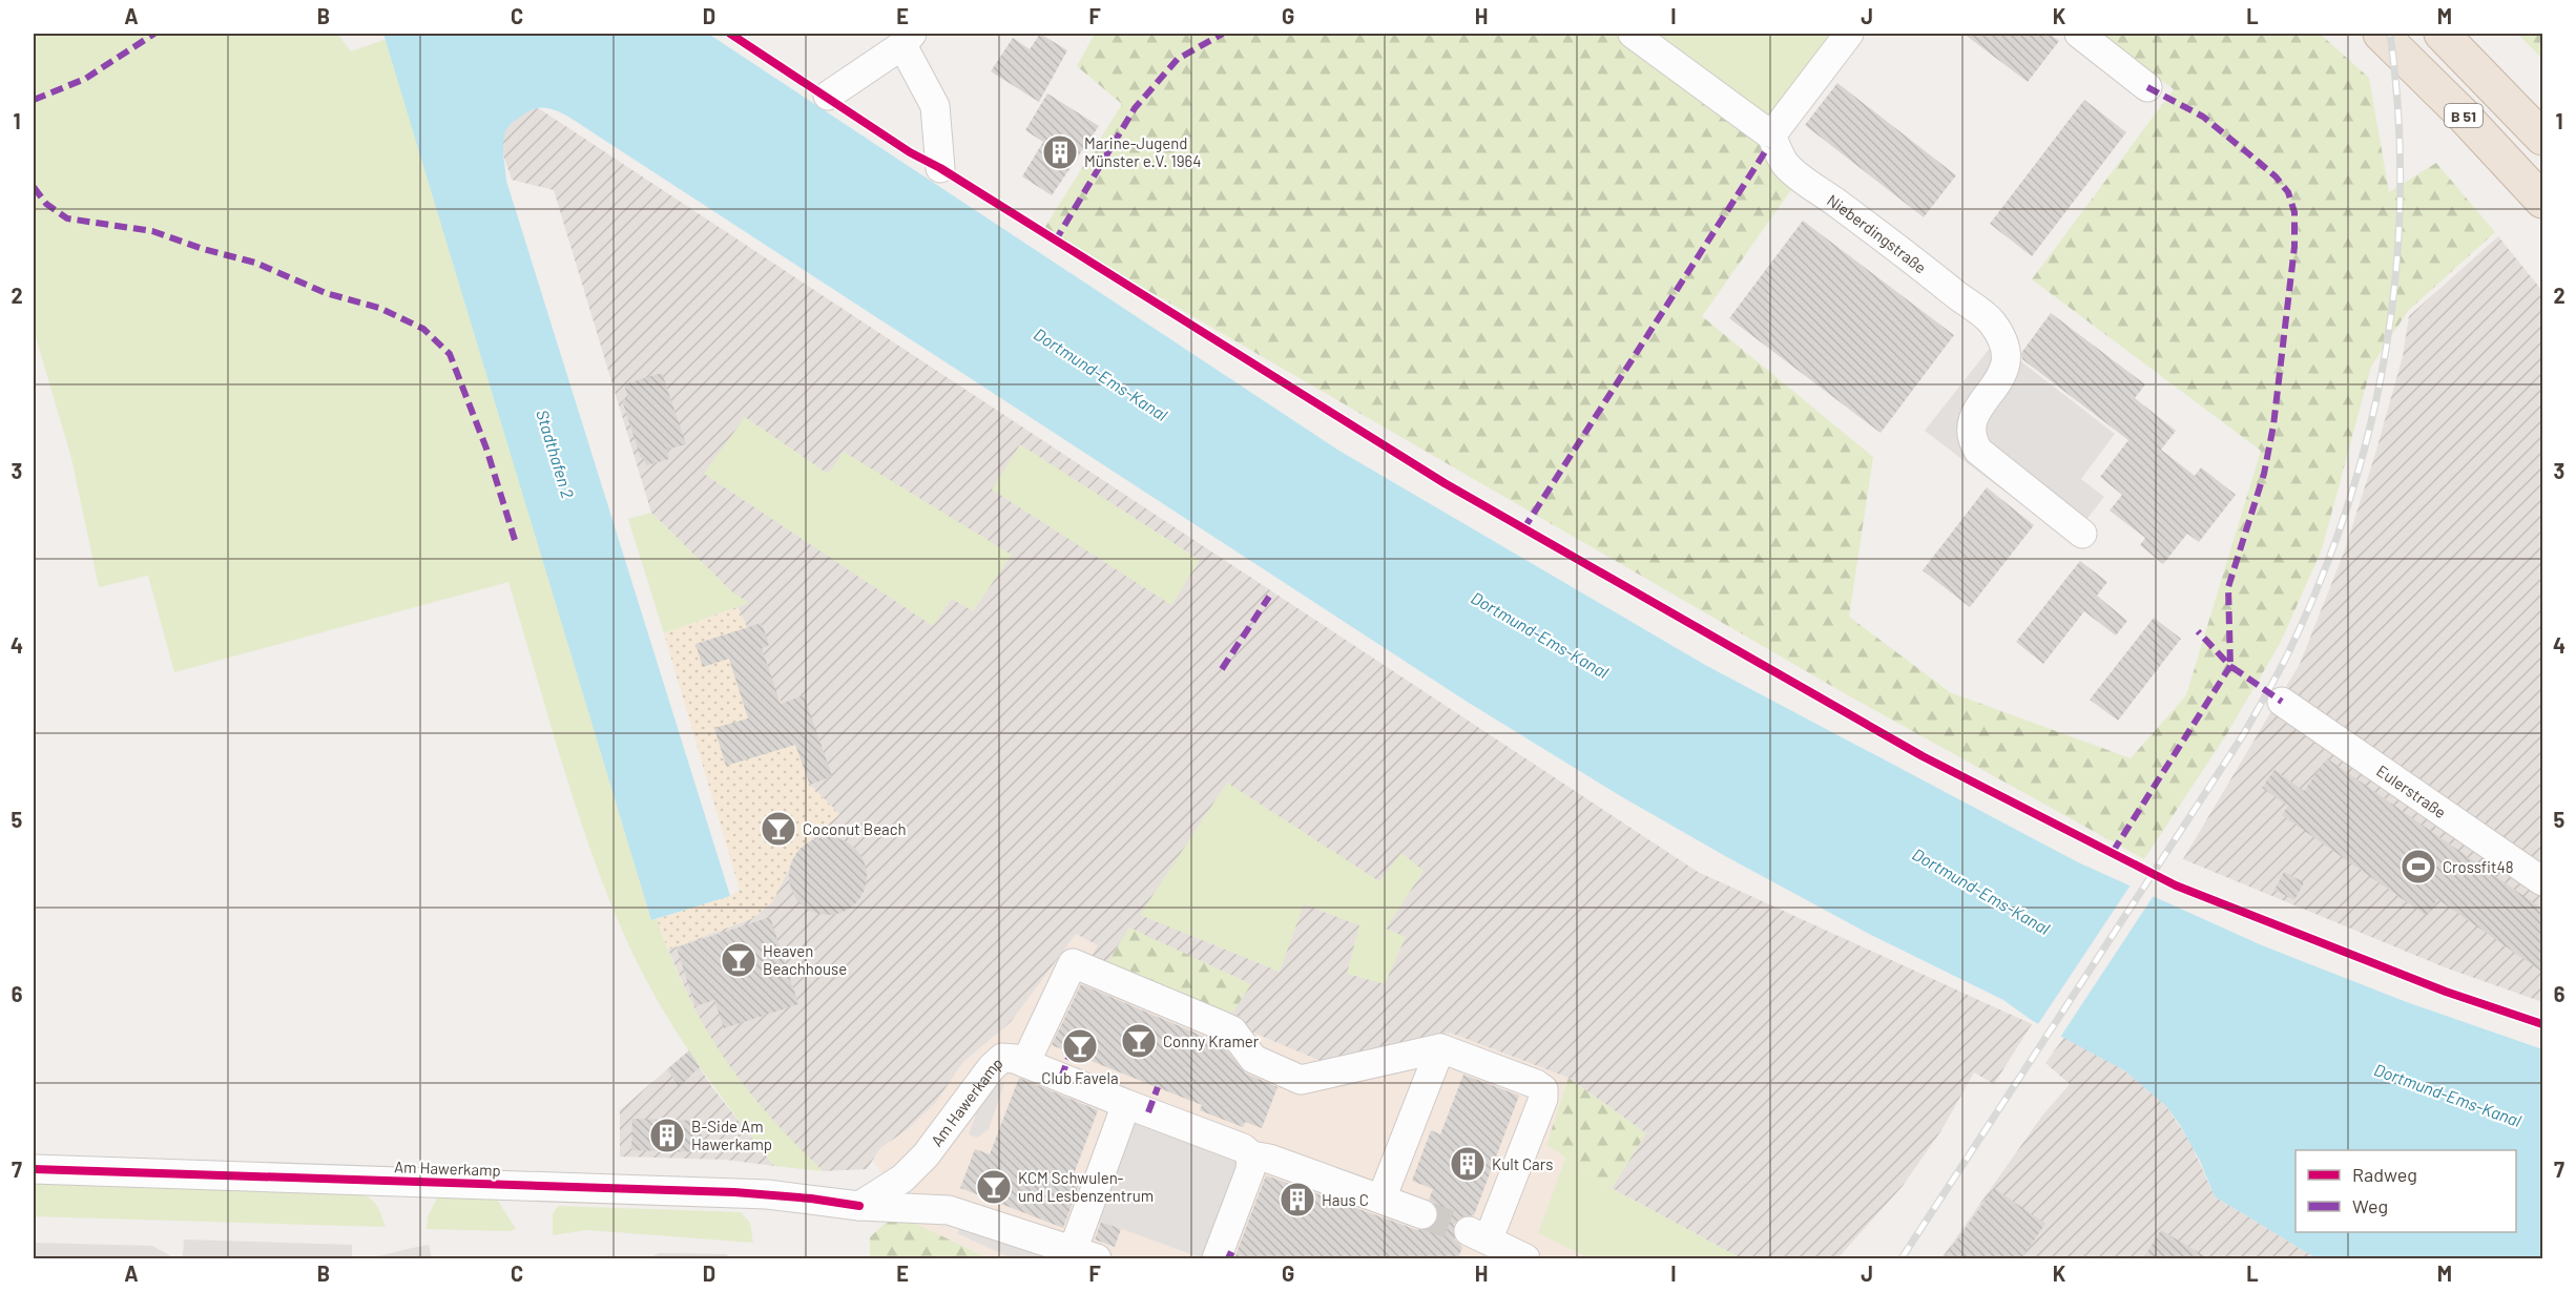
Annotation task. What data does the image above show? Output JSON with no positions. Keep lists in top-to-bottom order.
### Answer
{
  "streets": {
    "highway": ["B 51"],
    "street": ["Nieberdingstraße", "Eulerstraße", "Am Hawerkamp"]
  },
  "water": ["Dortmund-Ems-Kanal", "Stadthafen 2"],
  "places": {
    "building": [
      "Marine-Jugend Münster e.V. 1964",
      "B-Side Am Hawerkamp",
      "Kult Cars",
      "Haus C"
    ],
    "bar": [
      "Coconut Beach",
      "Heaven Beachhouse",
      "Conny Kramer",
      "Club Favela",
      "KCM Schwulen- und Lesbenzentrum"
    ],
    "sports": ["Crossfit48"]
  },
  "legend": ["Radweg", "Weg"],
  "grid": {
    "columns": [
      "A",
      "B",
      "C",
      "D",
      "E",
      "F",
      "G",
      "H",
      "I",
      "J",
      "K",
      "L",
      "M"
    ],
    "rows": [
      "1",
      "2",
      "3",
      "4",
      "5",
      "6",
      "7"
    ]
  }
}
